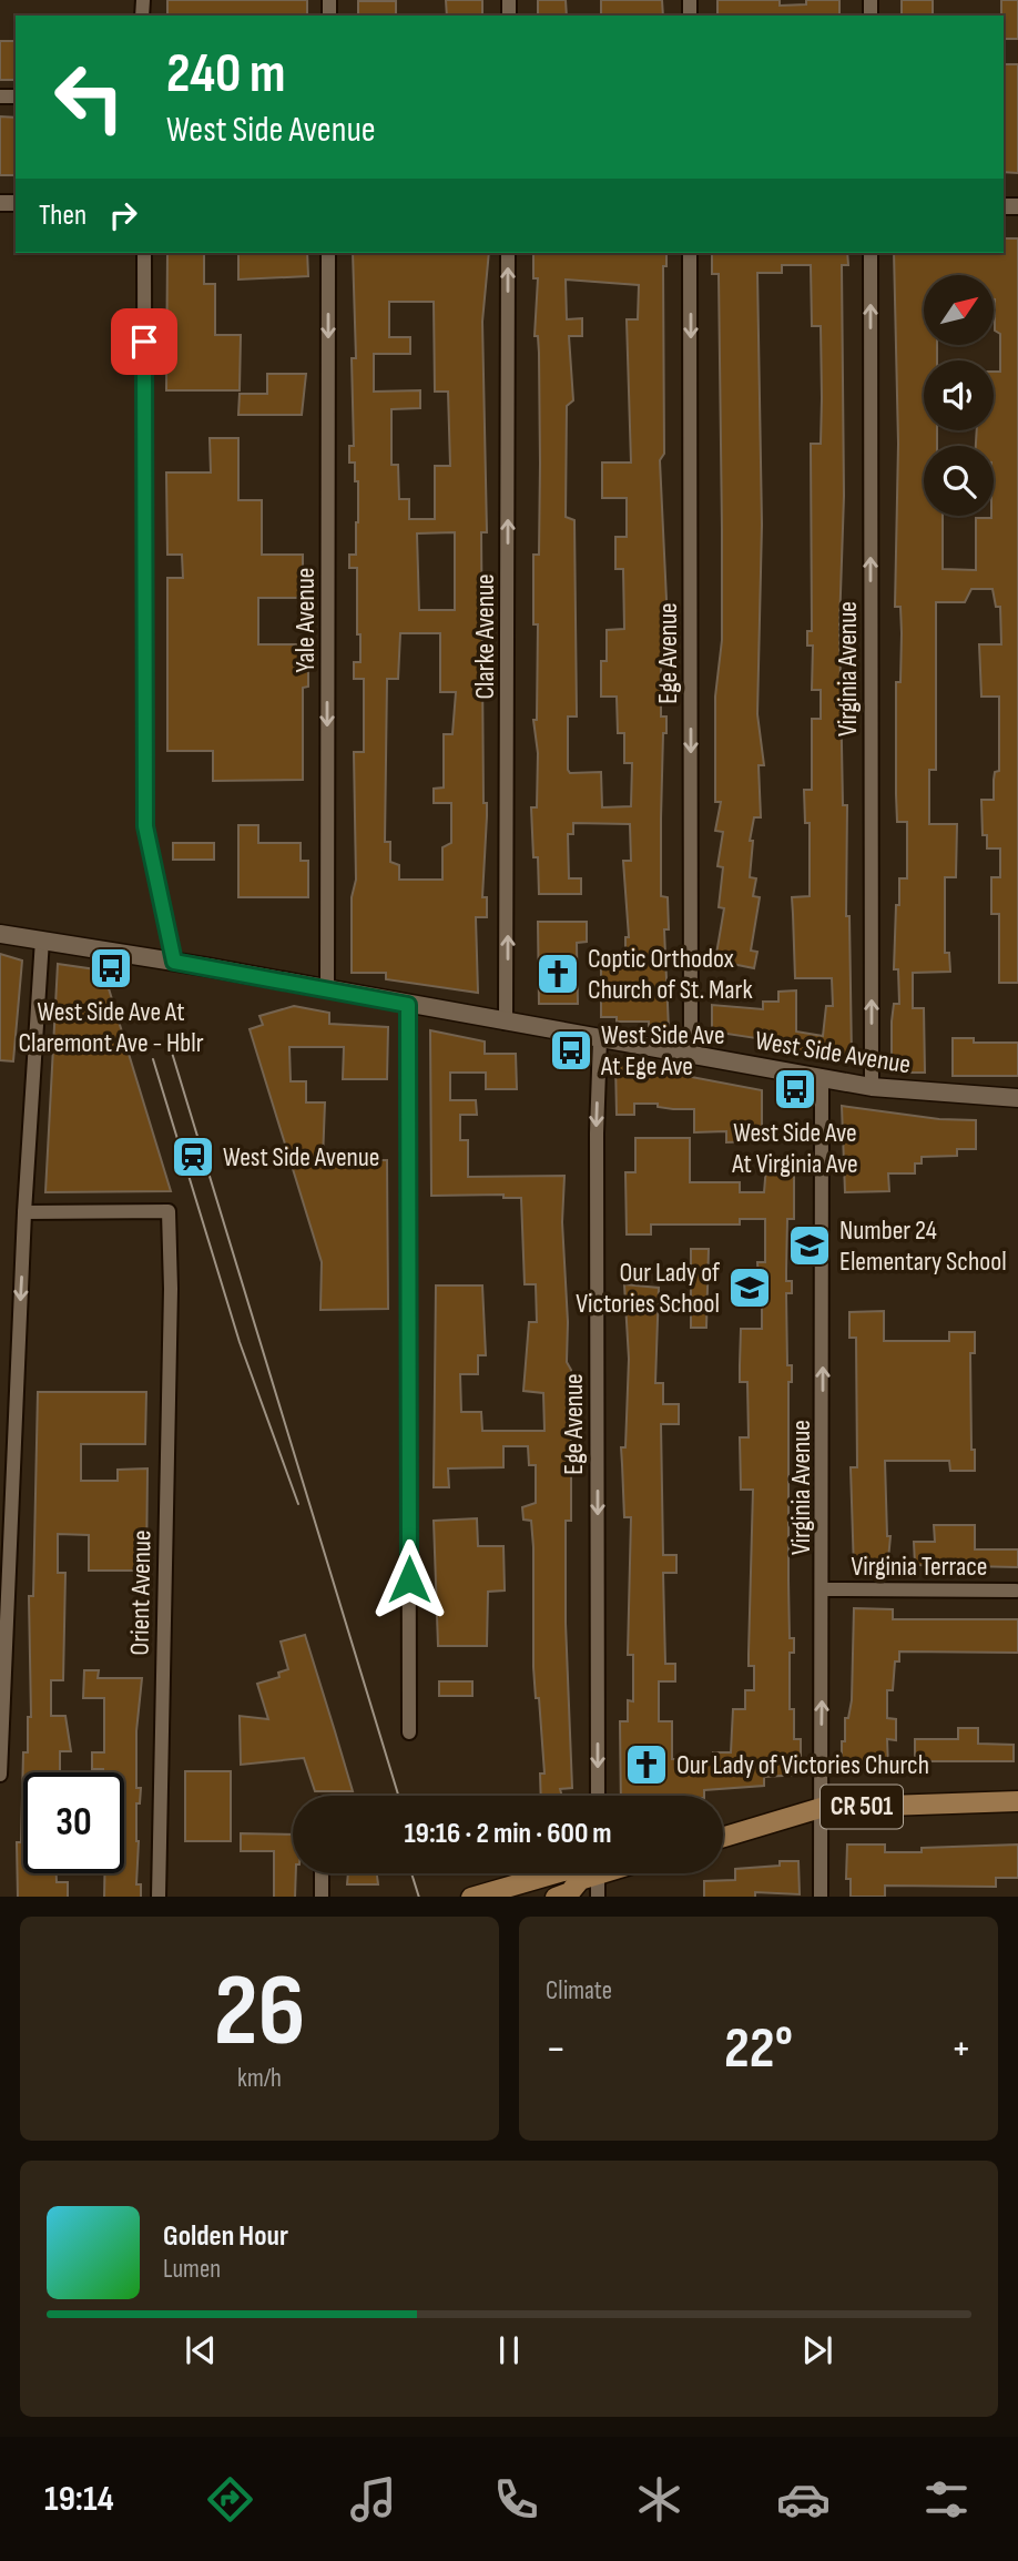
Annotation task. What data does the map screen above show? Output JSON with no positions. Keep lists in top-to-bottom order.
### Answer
{
  "streets": {
    "main road": ["West Side Avenue", "CR 501"],
    "street": [
      "Yale Avenue",
      "Clarke Avenue",
      "Ege Avenue",
      "Virginia Avenue",
      "Virginia Terrace",
      "Orient Avenue"
    ]
  },
  "crossings": [
    ["Yale Avenue", "West Side Avenue"],
    ["Clarke Avenue", "West Side Avenue"],
    ["Ege Avenue", "West Side Avenue"],
    ["Virginia Avenue", "West Side Avenue"],
    ["Virginia Avenue", "Virginia Terrace"],
    ["Virginia Avenue", "CR 501"]
  ],
  "one_way": [
    "Yale Avenue",
    "Clarke Avenue",
    "Ege Avenue",
    "Virginia Avenue"
  ],
  "places": {
    "bus stop": ["West Side Ave At Claremont Ave - Hblr", "West Side Ave At Ege Ave", "West Side Ave At Virginia Ave"],
    "church": ["Coptic Orthodox Church of St. Mark", "Our Lady of Victories Church"],
    "station": ["West Side Avenue"],
    "school or university": ["Number 24 Elementary School", "Our Lady of Victories School"]
  },
  "north": "top right",
  "page": {
    "turn": ["240 m", "West Side Avenue"],
    "then": "Then",
    "limit": "30",
    "trip": "19:16 · 2 min · 600 m",
    "tile": [
      ["26", "km/h"],
      "Climate"
    ],
    "heat": ["−", "22°", "+"],
    "song": ["Golden Hour", "Lumen"],
    "tabs": "19:14"
  }
}
